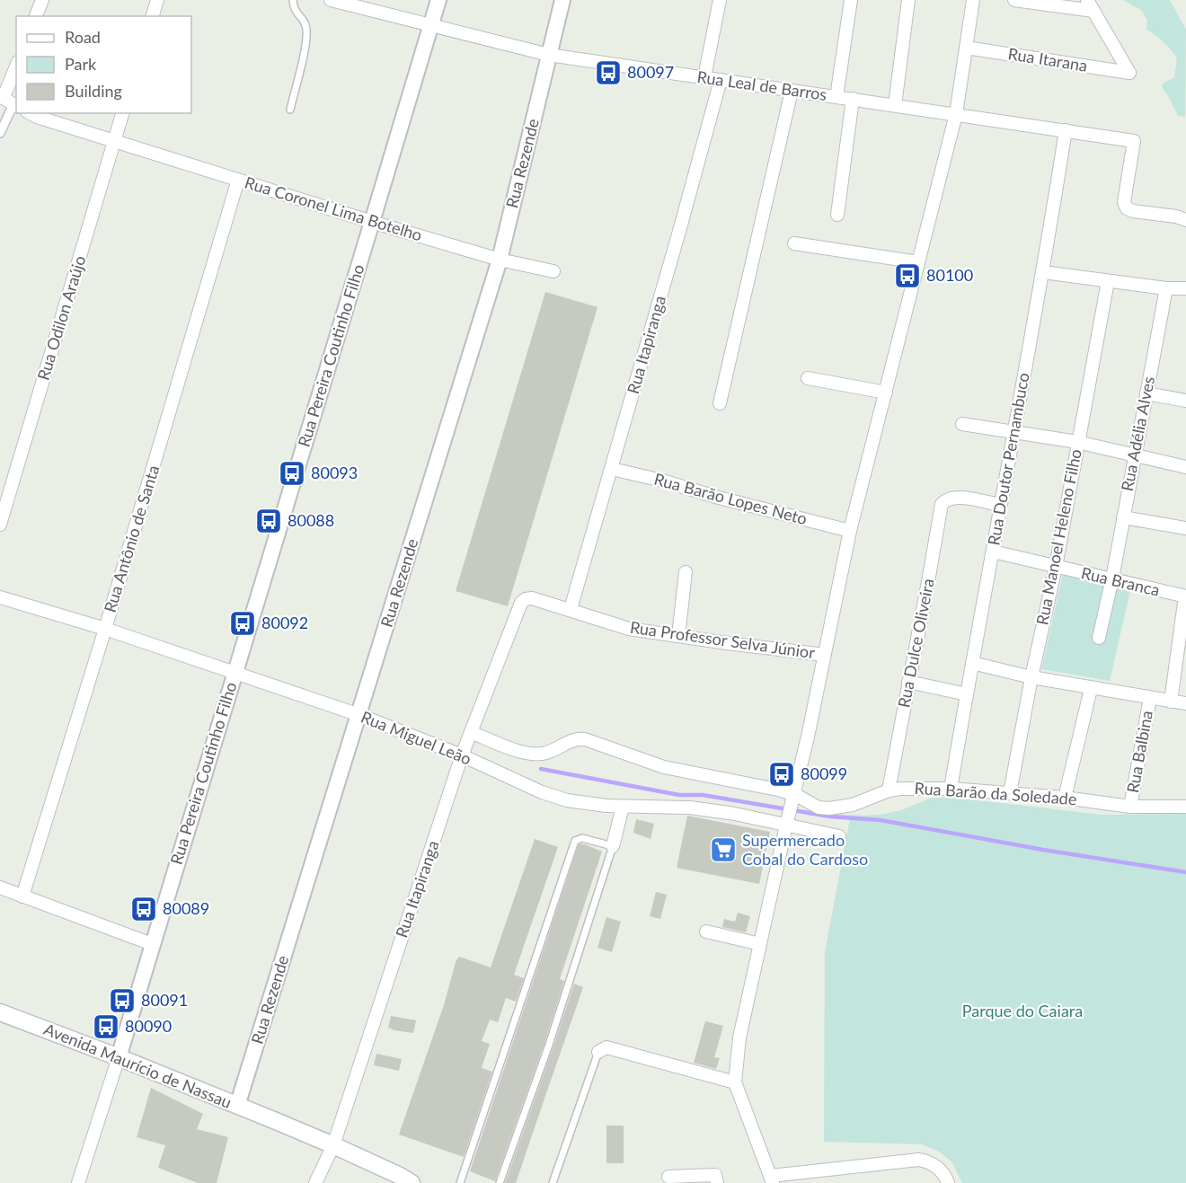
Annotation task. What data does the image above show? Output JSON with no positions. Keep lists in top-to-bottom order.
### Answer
{
  "streets": {
    "main road": ["Avenida Maurício de Nassau"],
    "street": [
      "Rua Itarana",
      "Rua Leal de Barros",
      "Rua Rezende",
      "Rua Coronel Lima Botelho",
      "Rua Odilon Araújo",
      "Rua Itapiranga",
      "Rua Pereira Coutinho Filho",
      "Rua Adélia Alves",
      "Rua Doutor Pernambuco",
      "Rua Barão Lopes Neto",
      "Rua Manoel Heleno Filho",
      "Rua Antônio de Santa",
      "Rua Branca",
      "Rua Professor Selva Júnior",
      "Rua Dulce Oliveira",
      "Rua Miguel Leão",
      "Rua Balbina",
      "Rua Barão da Soledade"
    ]
  },
  "crossings": [
    ["Rua Leal de Barros", "Rua Rezende"],
    ["Rua Leal de Barros", "Rua Itapiranga"],
    ["Rua Leal de Barros", "Rua Pereira Coutinho Filho"],
    ["Rua Leal de Barros", "Rua Doutor Pernambuco"],
    ["Rua Rezende", "Rua Coronel Lima Botelho"],
    ["Rua Rezende", "Rua Miguel Leão"],
    ["Rua Rezende", "Avenida Maurício de Nassau"],
    ["Rua Coronel Lima Botelho", "Rua Odilon Araújo"],
    ["Rua Coronel Lima Botelho", "Rua Pereira Coutinho Filho"],
    ["Rua Coronel Lima Botelho", "Rua Antônio de Santa"],
    ["Rua Itapiranga", "Rua Barão Lopes Neto"],
    ["Rua Itapiranga", "Rua Professor Selva Júnior"],
    ["Rua Itapiranga", "Rua Miguel Leão"],
    ["Rua Itapiranga", "Rua Barão da Soledade"],
    ["Rua Itapiranga", "Avenida Maurício de Nassau"],
    ["Rua Pereira Coutinho Filho", "Rua Miguel Leão"],
    ["Rua Pereira Coutinho Filho", "Avenida Maurício de Nassau"],
    ["Rua Adélia Alves", "Rua Branca"],
    ["Rua Doutor Pernambuco", "Rua Branca"],
    ["Rua Doutor Pernambuco", "Rua Dulce Oliveira"],
    ["Rua Doutor Pernambuco", "Rua Barão da Soledade"],
    ["Rua Manoel Heleno Filho", "Rua Branca"],
    ["Rua Manoel Heleno Filho", "Rua Barão da Soledade"],
    ["Rua Antônio de Santa", "Rua Miguel Leão"],
    ["Rua Branca", "Rua Balbina"],
    ["Rua Dulce Oliveira", "Rua Barão da Soledade"],
    ["Rua Balbina", "Rua Barão da Soledade"]
  ],
  "parks": ["Parque do Caiara"],
  "places": {
    "bus stop": [
      "80097",
      "80100",
      "80093",
      "80088",
      "80092",
      "80099",
      "80089",
      "80091",
      "80090"
    ],
    "supermarket": ["Supermercado Cobal do Cardoso"]
  },
  "legend": ["Road", "Park", "Building"]
}
